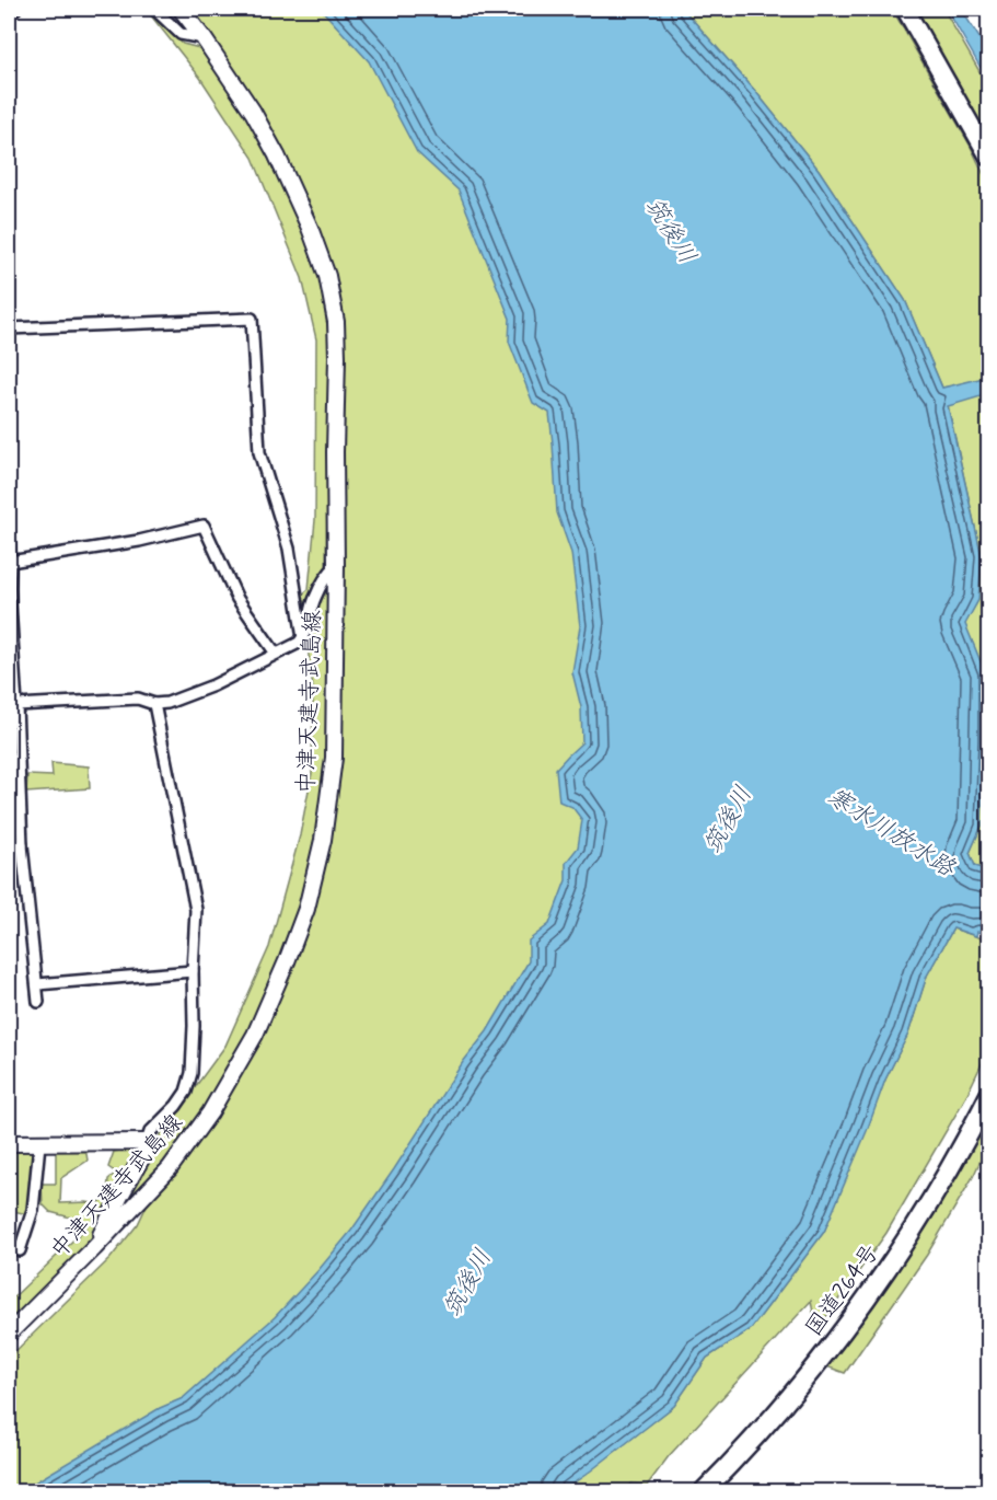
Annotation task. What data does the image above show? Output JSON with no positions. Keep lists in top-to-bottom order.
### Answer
{
  "streets": {
    "highway": ["国道264号"],
    "main road": ["中津天建寺武島線"]
  },
  "water": ["筑後川", "寒水川放水路"]
}
